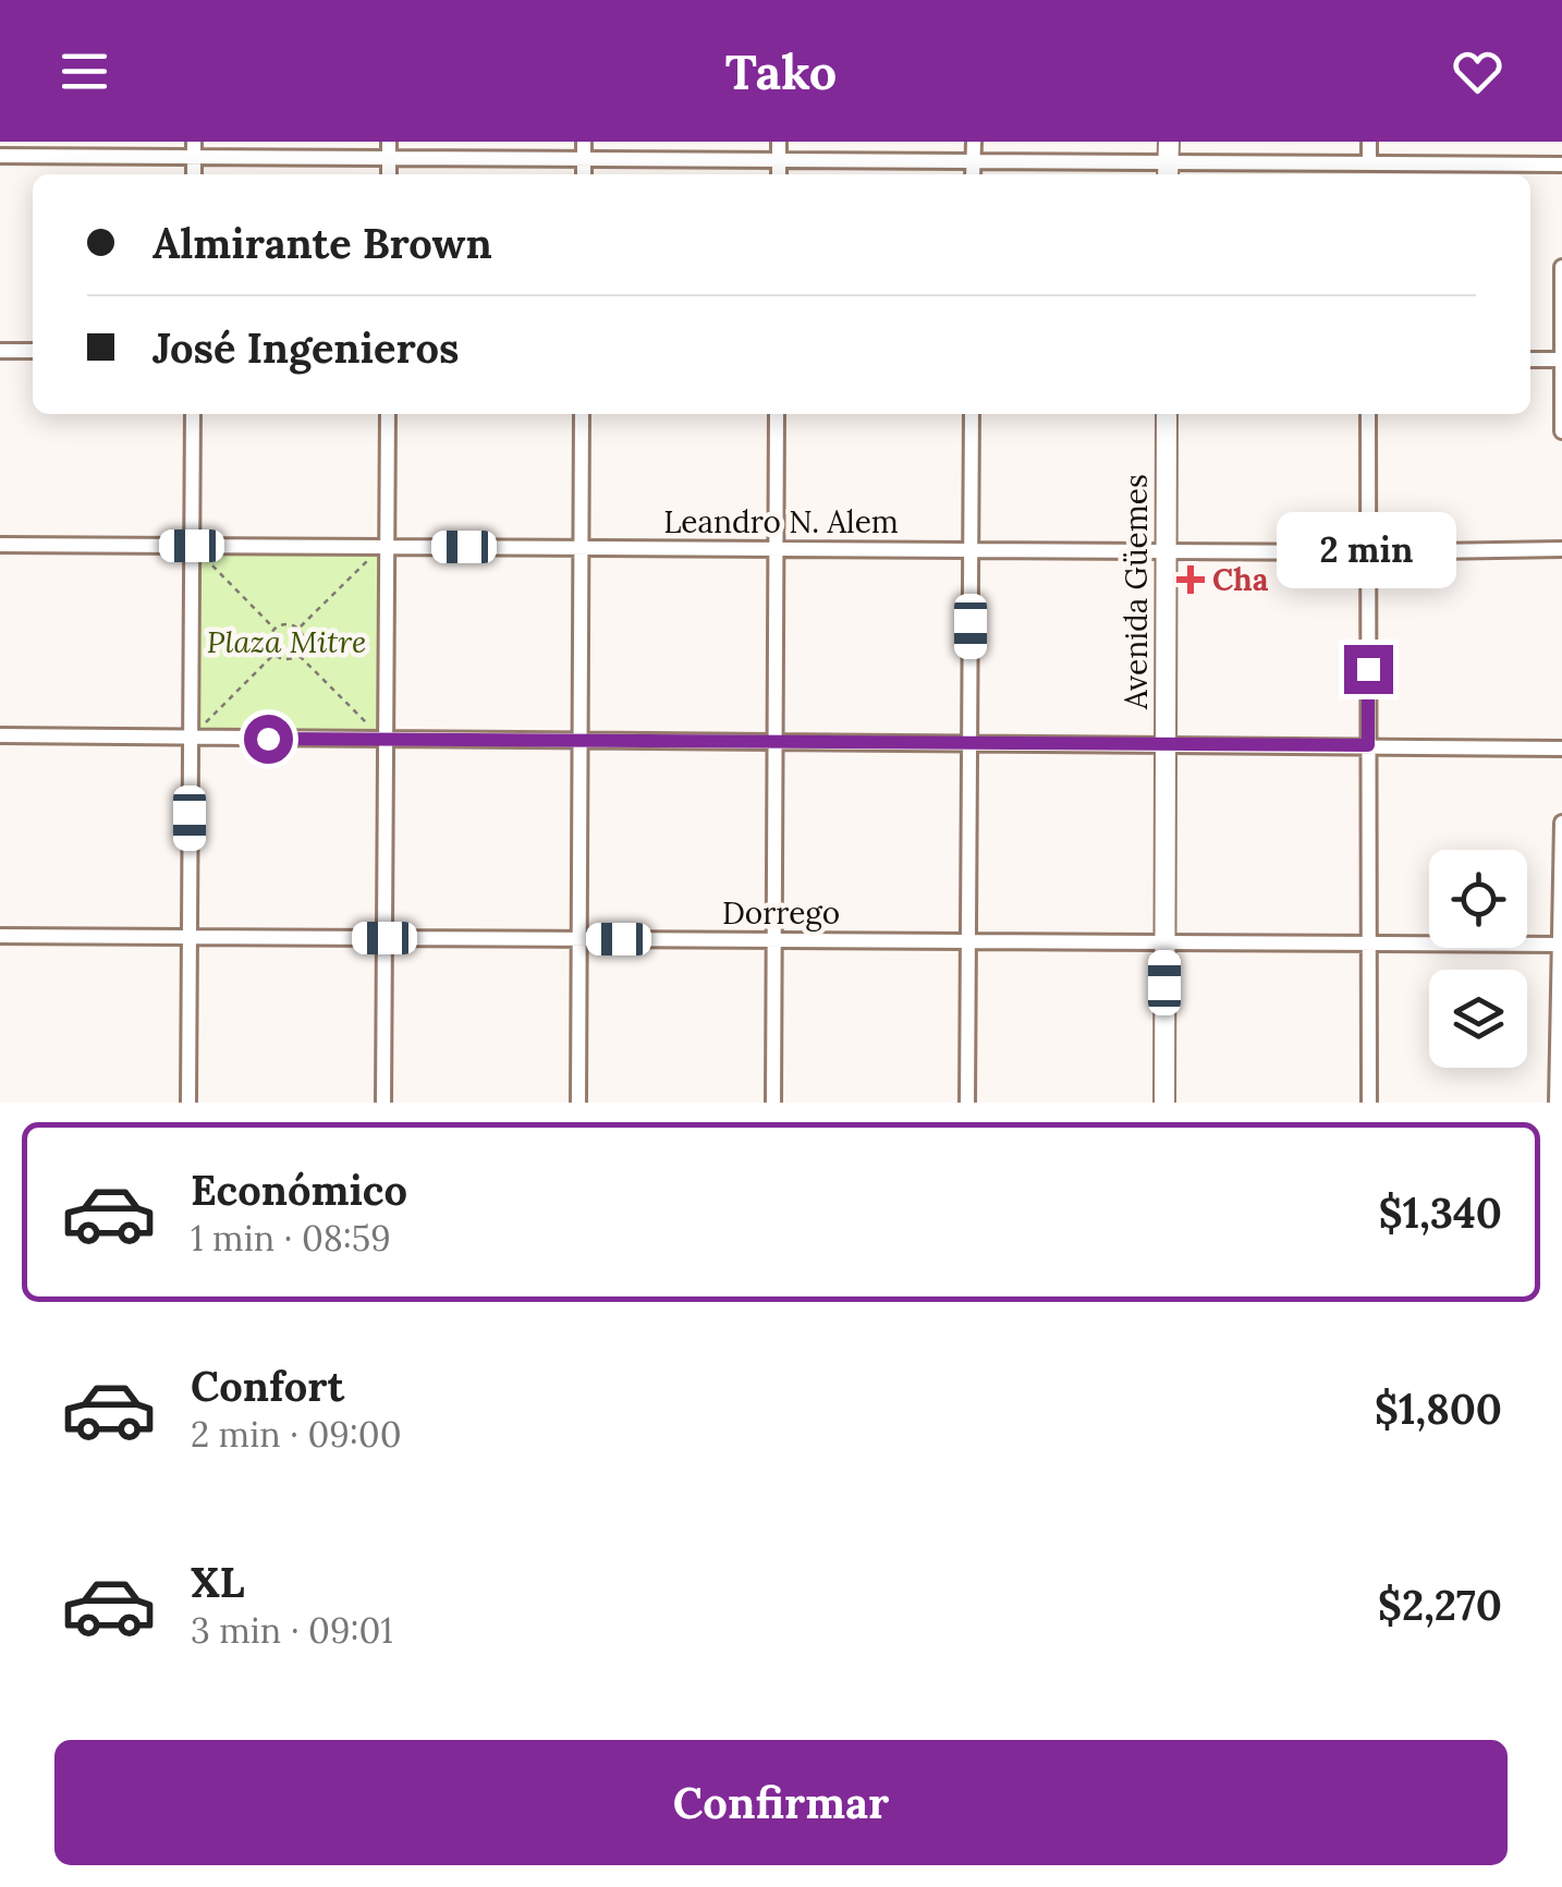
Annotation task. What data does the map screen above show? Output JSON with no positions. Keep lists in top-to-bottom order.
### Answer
{
  "streets": {
    "main road": ["Avenida Güemes"],
    "street": ["Leandro N. Alem", "Dorrego"]
  },
  "crossings": [
    ["Leandro N. Alem", "Avenida Güemes"],
    ["Avenida Güemes", "Dorrego"]
  ],
  "parks": ["Plaza Mitre"],
  "places": {
    "health": ["Cha"]
  },
  "page": {
    "header": "Tako",
    "banner": ["Almirante Brown", "José Ingenieros"],
    "bubble": "2 min",
    "list": [
      {
        "name": "Económico",
        "note": "1 min · 08:59",
        "value": "$1,340"
      },
      {
        "name": "Confort",
        "note": "2 min · 09:00",
        "value": "$1,800"
      },
      {
        "name": "XL",
        "note": "3 min · 09:01",
        "value": "$2,270"
      }
    ],
    "buttons": "Confirmar"
  }
}
